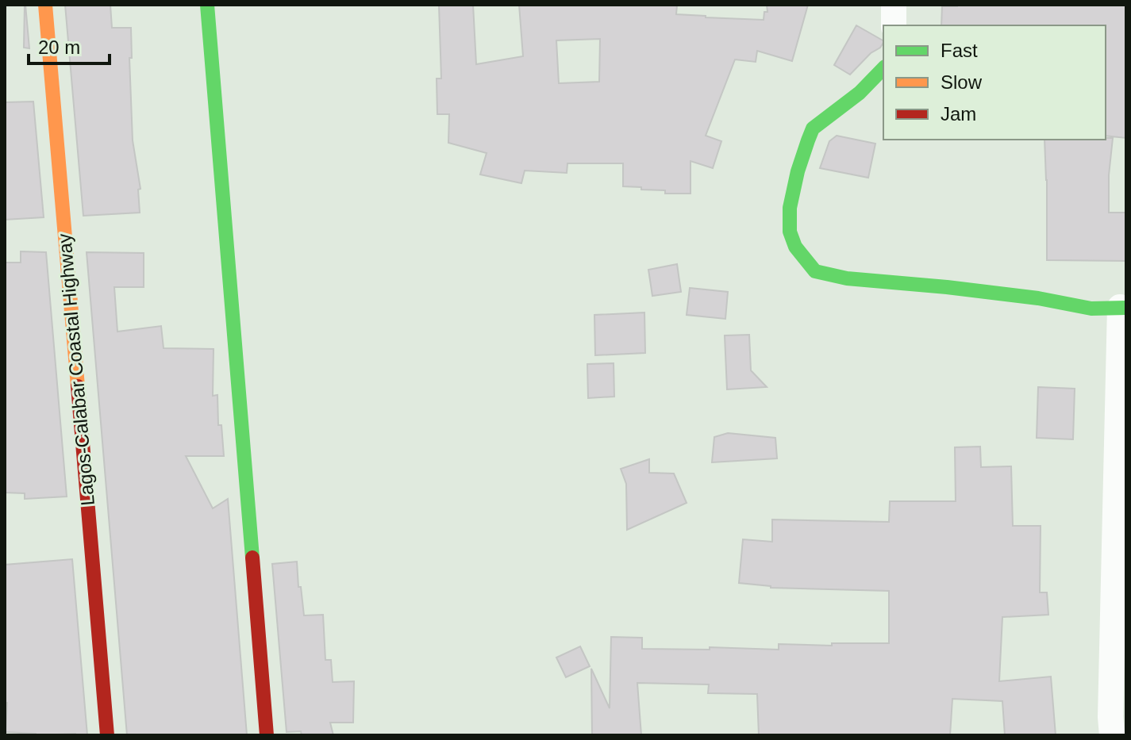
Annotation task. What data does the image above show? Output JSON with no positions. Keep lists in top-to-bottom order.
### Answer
{
  "streets": {
    "main road": ["Lagos-Calabar Coastal Highway"]
  },
  "legend": ["Fast", "Slow", "Jam"],
  "scale_bar": "20 m"
}
